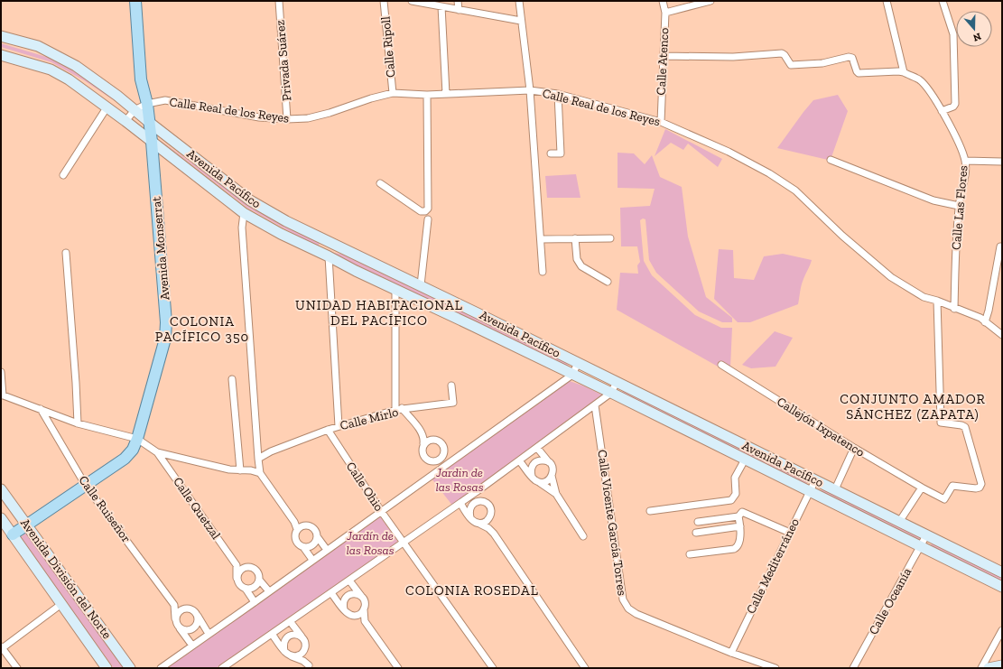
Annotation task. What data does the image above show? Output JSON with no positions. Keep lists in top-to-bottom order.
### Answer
{
  "streets": {
    "main road": ["Avenida Monserrat"],
    "street": [
      "Calle Ripoll",
      "Privada Suárez",
      "Calle Atenco",
      "Calle Real de los Reyes",
      "Avenida Pacífico",
      "Calle Las Flores",
      "Calle Mirlo",
      "Callejón Ixpatenco",
      "Calle Ohio",
      "Calle Quetzal",
      "Calle Ruiseñor",
      "Calle Vicente García Torres",
      "Calle Mediterráneo",
      "Avenida División del Norte",
      "Calle Oceanía"
    ]
  },
  "crossings": [
    ["Calle Ripoll", "Calle Real de los Reyes"],
    ["Privada Suárez", "Calle Real de los Reyes"],
    ["Calle Atenco", "Calle Real de los Reyes"],
    ["Calle Real de los Reyes", "Avenida Pacífico"],
    ["Calle Real de los Reyes", "Calle Las Flores"],
    ["Calle Real de los Reyes", "Avenida Monserrat"],
    ["Calle Real de los Reyes", "Callejón Ixpatenco"],
    ["Avenida Pacífico", "Avenida Monserrat"],
    ["Avenida Pacífico", "Calle Mediterráneo"],
    ["Avenida Pacífico", "Calle Oceanía"],
    ["Avenida Monserrat", "Calle Ruiseñor"],
    ["Avenida Monserrat", "Avenida División del Norte"],
    ["Calle Mirlo", "Calle Ohio"],
    ["Calle Vicente García Torres", "Calle Mediterráneo"]
  ],
  "districts": [
    "UNIDAD HABITACIONAL DEL PACÍFICO",
    "COLONIA PACÍFICO 350",
    "CONJUNTO AMADOR SÁNCHEZ (ZAPATA)",
    "COLONIA ROSEDAL"
  ],
  "parks": ["Jardin de las Rosas", "Jardín de las Rosas"],
  "north": "bottom"
}
